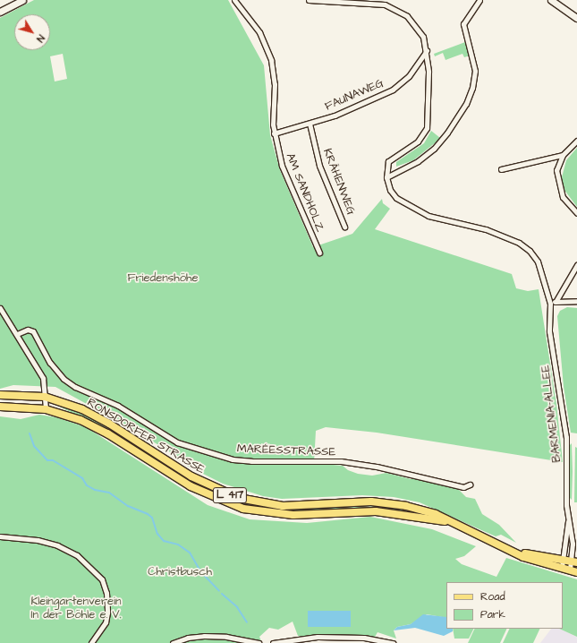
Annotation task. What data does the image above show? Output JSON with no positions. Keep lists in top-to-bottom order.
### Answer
{
  "streets": {
    "main road": ["RONSDORFER STRASSE", "L 417"],
    "street": [
      "FAUNAWEG",
      "KRÄHENWEG",
      "AM SANDHOLZ",
      "BARMENIA-ALLEE",
      "MARÉESSTRASSE"
    ]
  },
  "crossings": [
    ["FAUNAWEG", "KRÄHENWEG"],
    ["FAUNAWEG", "AM SANDHOLZ"],
    ["BARMENIA-ALLEE", "RONSDORFER STRASSE"]
  ],
  "parks": ["Friedenshöhe", "Christbusch", "Kleingartenverein In der Böhle e. V."],
  "legend": ["Road", "Park"],
  "north": "bottom right"
}
